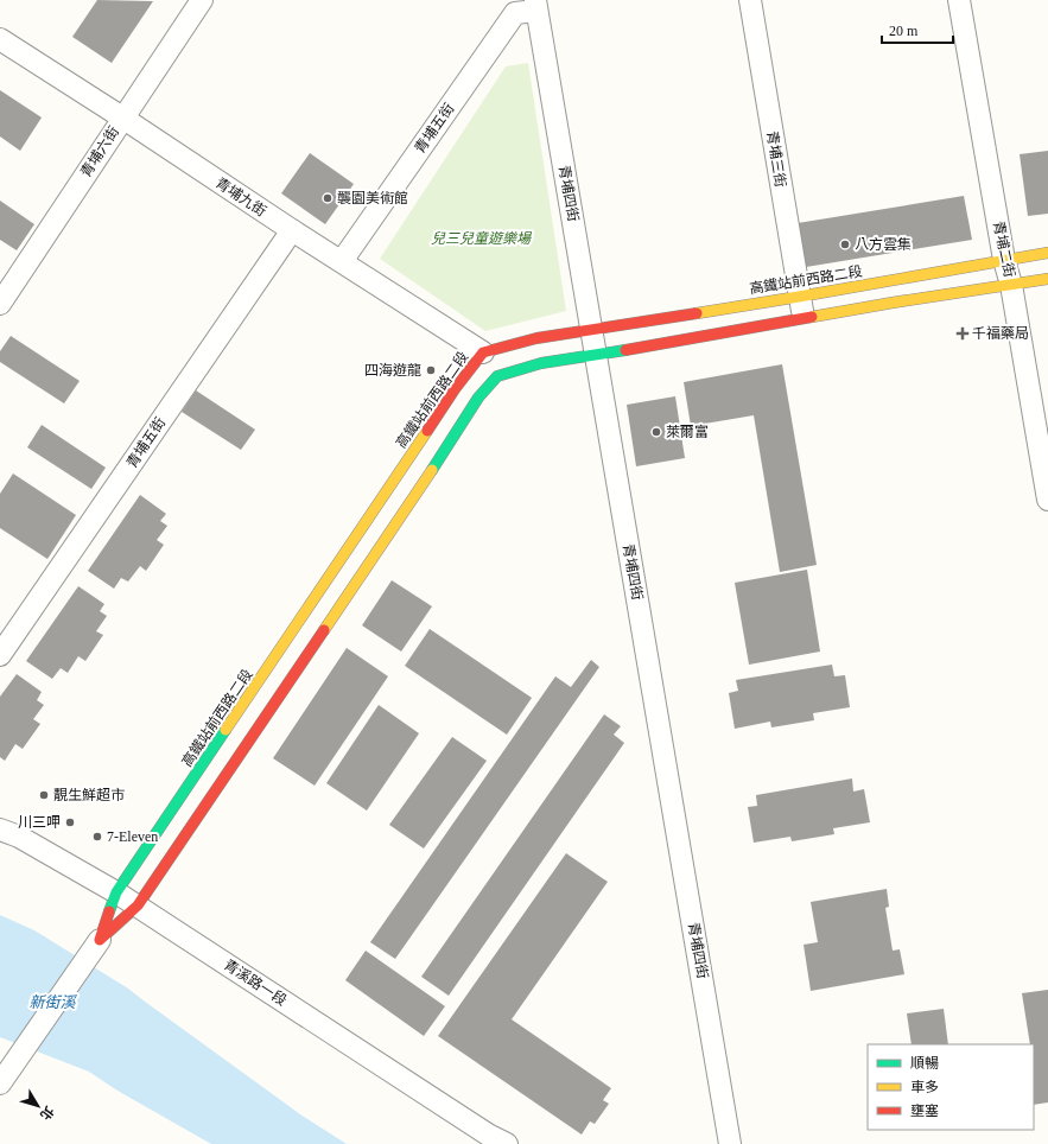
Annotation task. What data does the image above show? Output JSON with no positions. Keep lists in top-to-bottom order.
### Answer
{
  "streets": {
    "street": [
      "青埔五街",
      "青埔六街",
      "青埔三街",
      "青埔四街",
      "青埔九街",
      "青埔二街",
      "高鐵站前西路二段",
      "青溪路一段"
    ]
  },
  "crossings": [
    ["青埔五街", "青埔四街"],
    ["青埔五街", "青埔九街"],
    ["青埔六街", "青埔九街"],
    ["青埔三街", "高鐵站前西路二段"],
    ["青埔四街", "高鐵站前西路二段"],
    ["青埔九街", "高鐵站前西路二段"],
    ["青埔二街", "高鐵站前西路二段"],
    ["高鐵站前西路二段", "青溪路一段"]
  ],
  "water": ["新街溪"],
  "parks": ["兒三兒童遊樂場"],
  "places": {
    "other": [
      "襲園美術館",
      "八方雲集",
      "四海遊龍",
      "萊爾富",
      "靚生鮮超市",
      "川三呷",
      "7-Eleven"
    ],
    "health": ["千福藥局"]
  },
  "legend": ["順暢", "車多", "壅塞"],
  "scale_bar": "20 m",
  "north": "bottom right"
}
